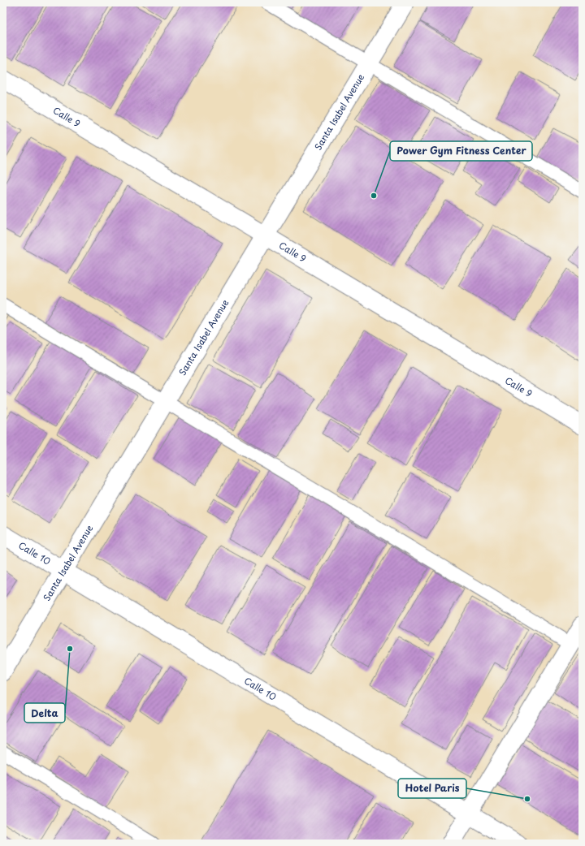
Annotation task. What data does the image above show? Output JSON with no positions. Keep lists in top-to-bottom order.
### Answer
{
  "streets": {
    "street": ["Santa Isabel Avenue", "Calle 9", "Calle 10"]
  },
  "crossings": [
    ["Santa Isabel Avenue", "Calle 9"],
    ["Santa Isabel Avenue", "Calle 10"]
  ],
  "places": ["Power Gym Fitness Center", "Delta", "Hotel Paris"]
}
